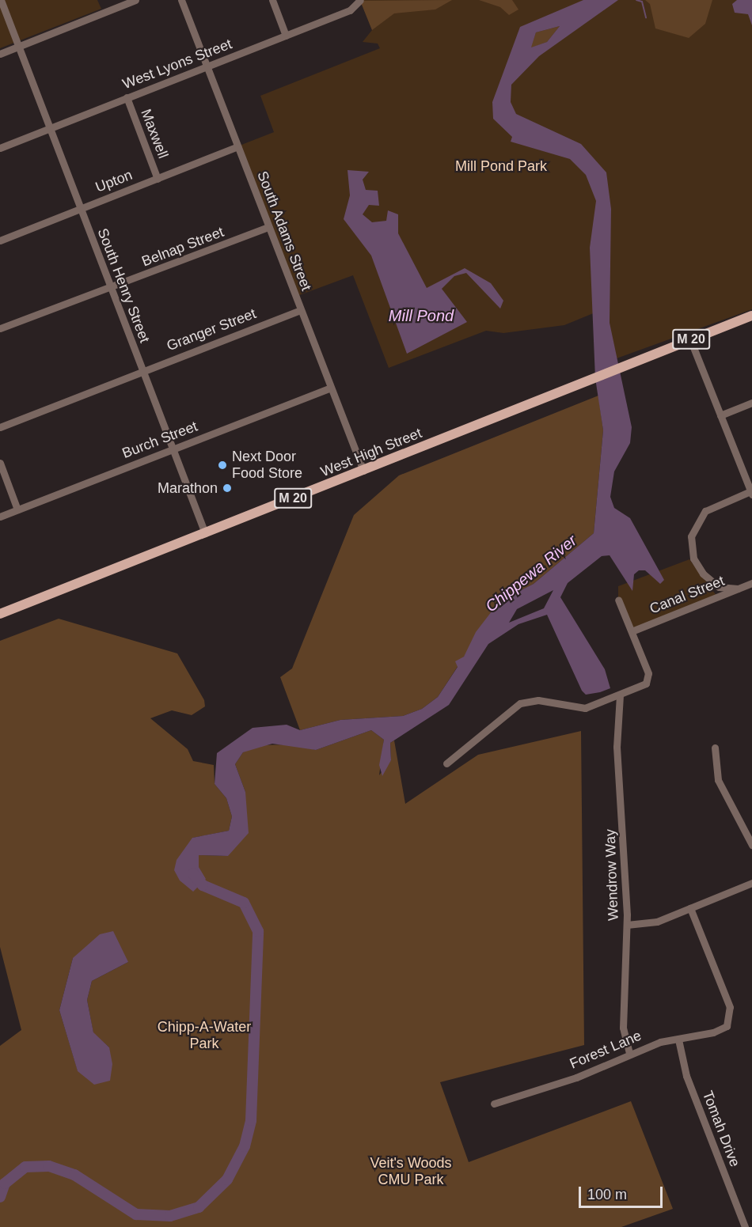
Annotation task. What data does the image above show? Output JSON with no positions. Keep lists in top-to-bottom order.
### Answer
{
  "streets": {
    "main road": ["M 20", "West High Street"],
    "street": [
      "West Lyons Street",
      "Maxwell",
      "Upton",
      "South Adams Street",
      "Belnap Street",
      "South Henry Street",
      "Granger Street",
      "Burch Street",
      "Canal Street",
      "Wendrow Way",
      "Forest Lane",
      "Tomah Drive"
    ]
  },
  "crossings": [
    ["West Lyons Street", "Maxwell"],
    ["West Lyons Street", "South Adams Street"],
    ["West Lyons Street", "South Henry Street"],
    ["Maxwell", "Upton"],
    ["Upton", "South Adams Street"],
    ["Upton", "South Henry Street"],
    ["South Adams Street", "Belnap Street"],
    ["South Adams Street", "Granger Street"],
    ["South Adams Street", "Burch Street"],
    ["South Adams Street", "West High Street"],
    ["Belnap Street", "South Henry Street"],
    ["South Henry Street", "Granger Street"],
    ["South Henry Street", "Burch Street"],
    ["South Henry Street", "West High Street"],
    ["Wendrow Way", "Forest Lane"],
    ["Forest Lane", "Tomah Drive"]
  ],
  "water": ["Mill Pond", "Chippewa River"],
  "parks": ["Mill Pond Park", "Chipp-A-Water Park", "Veit's Woods CMU Park"],
  "places": ["Next Door Food Store", "Marathon"],
  "scale_bar": "100 m"
}
